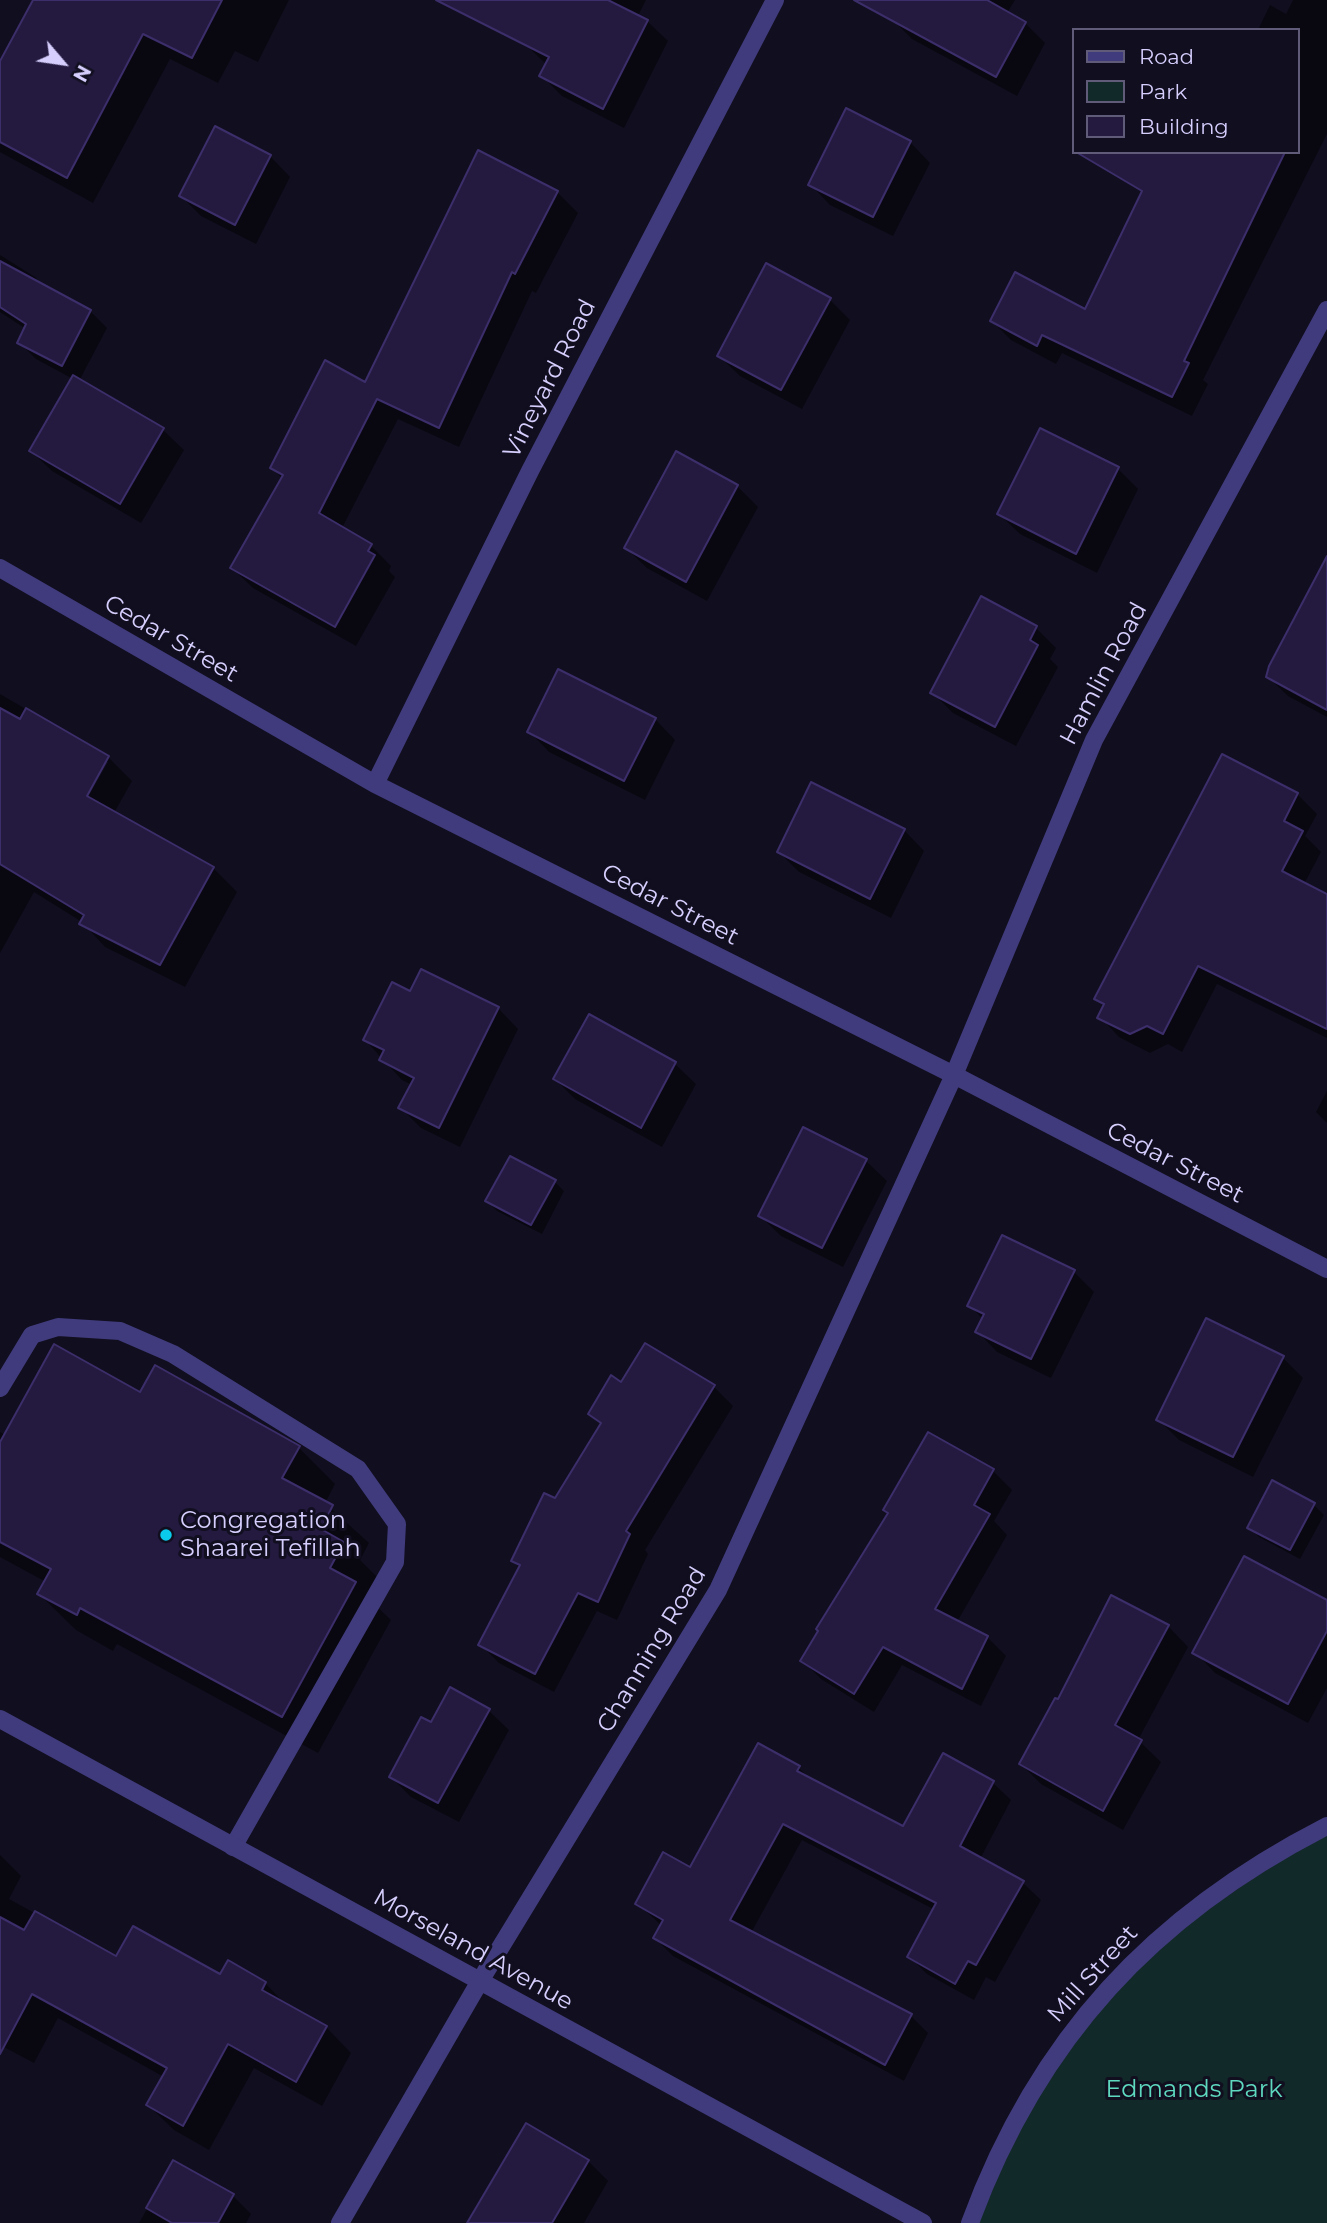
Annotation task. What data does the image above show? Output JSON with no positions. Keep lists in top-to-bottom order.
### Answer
{
  "streets": {
    "street": [
      "Vineyard Road",
      "Cedar Street",
      "Hamlin Road",
      "Channing Road",
      "Morseland Avenue",
      "Mill Street"
    ]
  },
  "crossings": [
    ["Vineyard Road", "Cedar Street"],
    ["Cedar Street", "Hamlin Road"],
    ["Cedar Street", "Channing Road"],
    ["Hamlin Road", "Channing Road"],
    ["Channing Road", "Morseland Avenue"]
  ],
  "parks": ["Edmands Park"],
  "places": ["Congregation Shaarei Tefillah"],
  "legend": ["Road", "Park", "Building"],
  "north": "bottom right"
}
